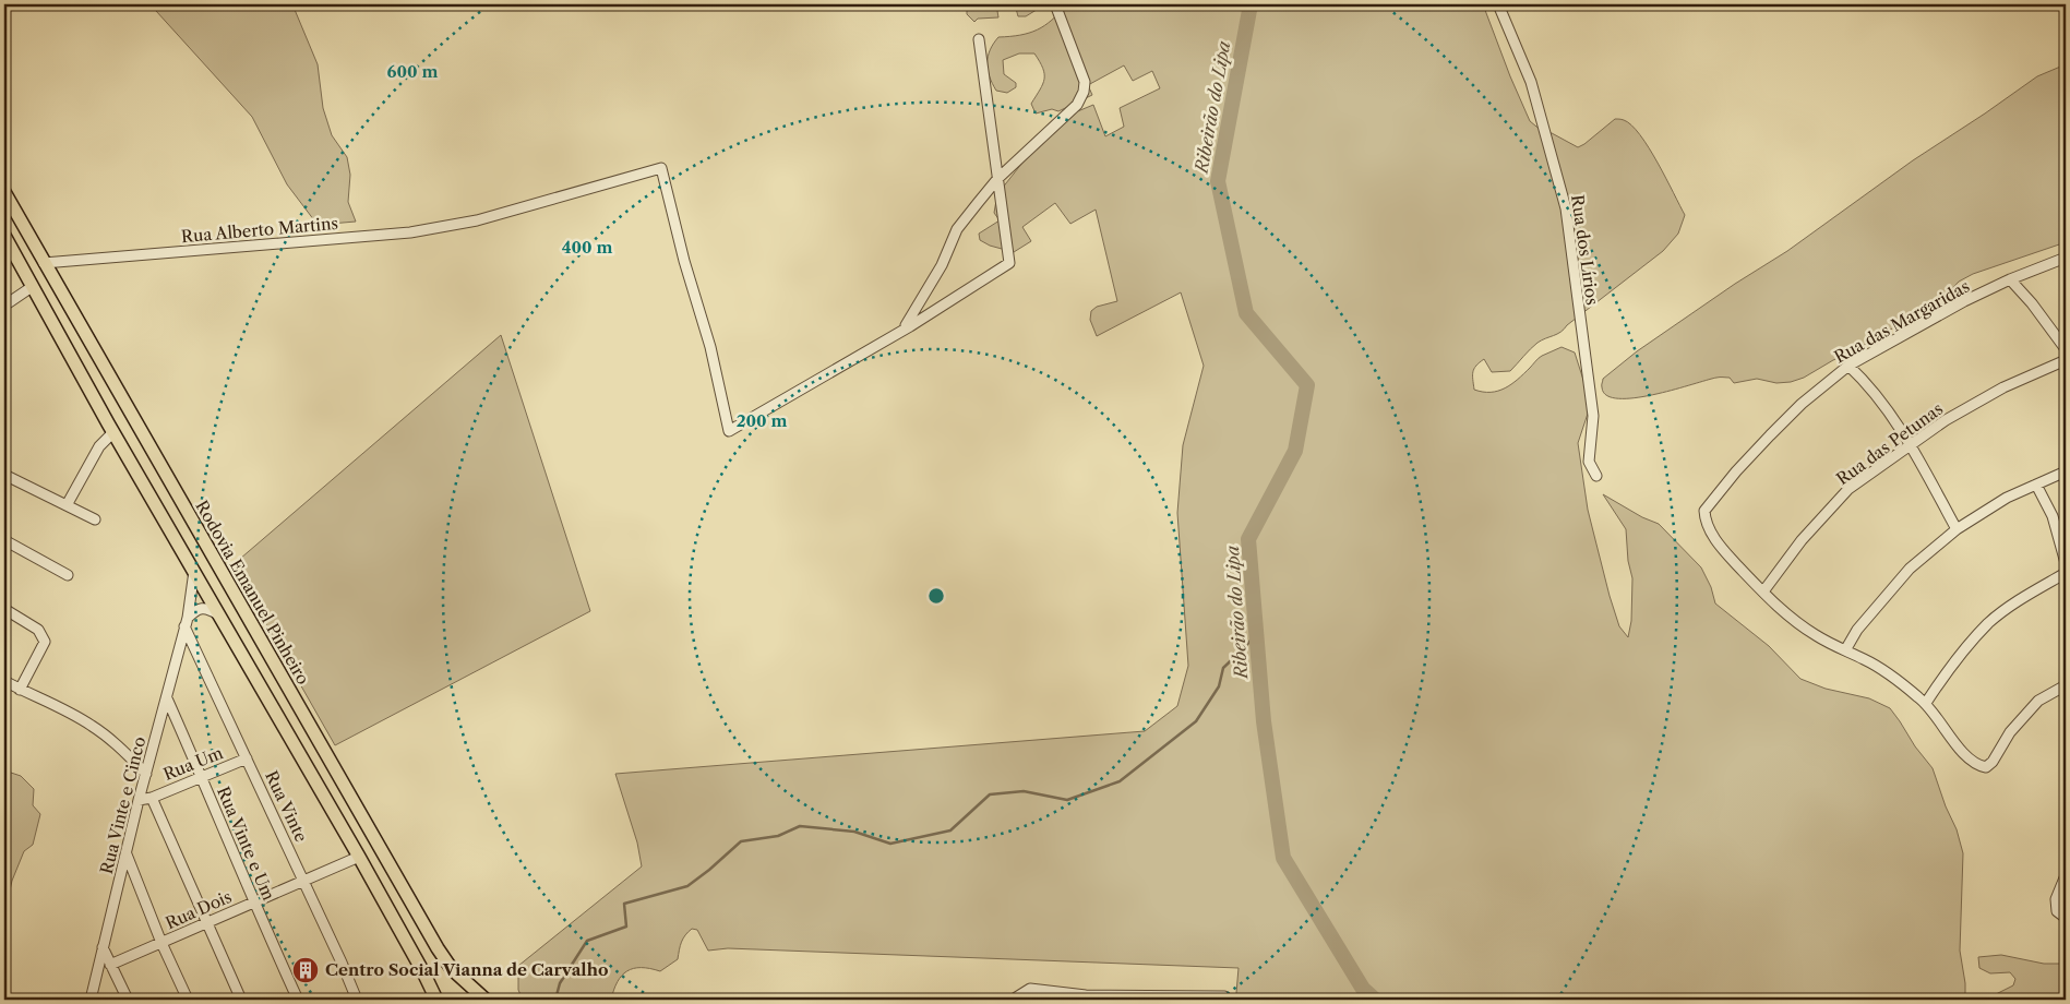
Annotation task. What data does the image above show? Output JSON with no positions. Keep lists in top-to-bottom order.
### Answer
{
  "streets": {
    "main road": ["Rodovia Emanuel Pinheiro"],
    "street": [
      "Rua Alberto Martins",
      "Rua dos Lírios",
      "Rua das Margaridas",
      "Rua das Petunas",
      "Rua Um",
      "Rua Vinte e Cinco",
      "Rua Vinte",
      "Rua Vinte e Um",
      "Rua Dois"
    ]
  },
  "crossings": [
    ["Rua Alberto Martins", "Rodovia Emanuel Pinheiro"],
    ["Rua das Margaridas", "Rua das Petunas"],
    ["Rua Um", "Rua Vinte e Cinco"],
    ["Rua Um", "Rua Vinte"],
    ["Rua Um", "Rua Vinte e Um"],
    ["Rua Vinte e Cinco", "Rua Vinte"],
    ["Rua Vinte e Cinco", "Rua Vinte e Um"],
    ["Rua Vinte", "Rua Dois"],
    ["Rua Vinte e Um", "Rua Dois"]
  ],
  "water": ["Ribeirão do Lipa"],
  "places": {
    "building": ["Centro Social Vianna de Carvalho"]
  },
  "rings": ["600 m", "400 m", "200 m"]
}
